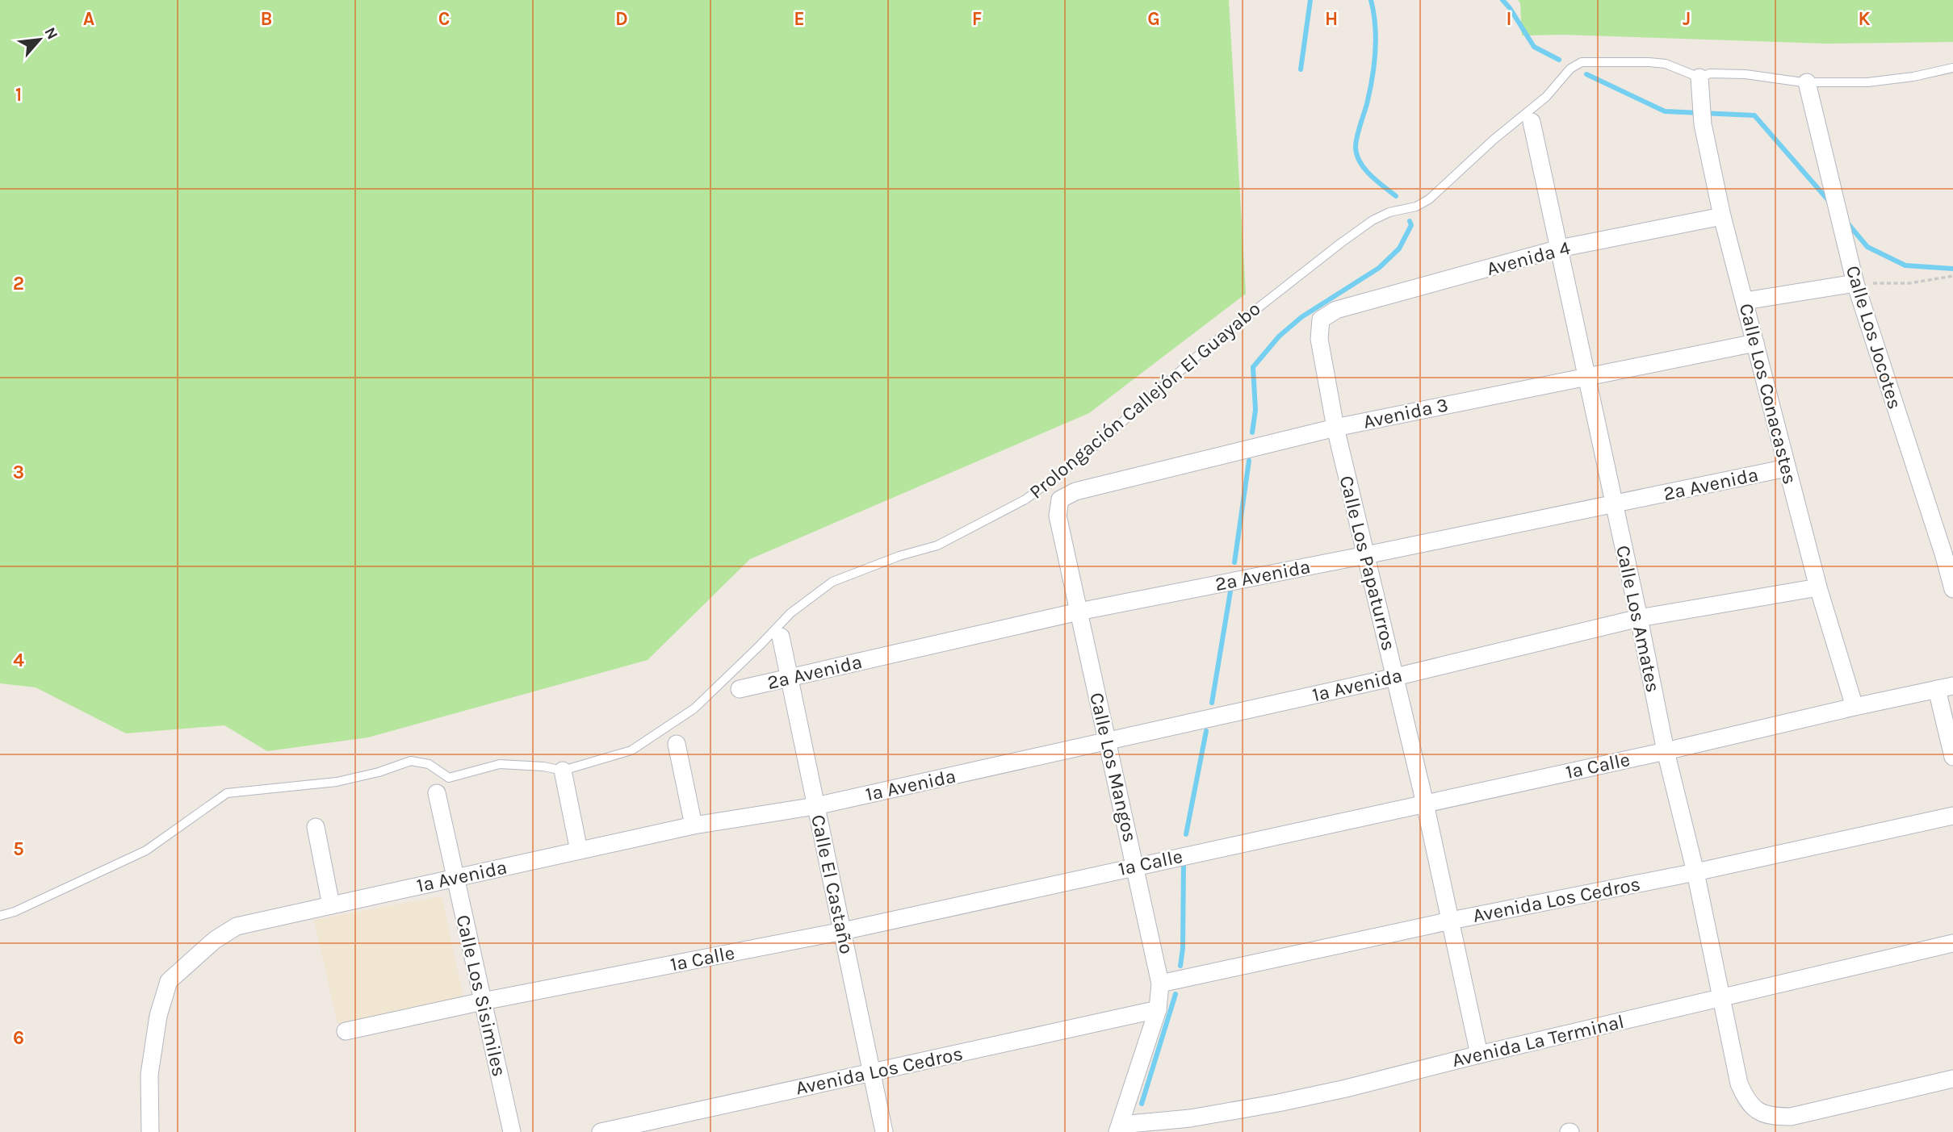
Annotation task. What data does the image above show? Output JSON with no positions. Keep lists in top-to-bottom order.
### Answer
{
  "streets": {
    "street": [
      "Avenida 4",
      "Calle Los Jocotes",
      "Calle Los Conacastes",
      "Avenida 3",
      "2a Avenida",
      "Calle Los Papaturros",
      "Calle Los Amates",
      "1a Avenida",
      "1a Calle",
      "Calle Los Mangos",
      "Calle El Castaño",
      "Avenida Los Cedros",
      "Calle Los Sisimiles",
      "Avenida La Terminal"
    ],
    "lane": ["Prolongación Callejón El Guayabo"]
  },
  "crossings": [
    ["Avenida 4", "Calle Los Conacastes"],
    ["Avenida 4", "Calle Los Papaturros"],
    ["Avenida 4", "Calle Los Amates"],
    ["Calle Los Jocotes", "Prolongación Callejón El Guayabo"],
    ["Calle Los Conacastes", "Prolongación Callejón El Guayabo"],
    ["Calle Los Conacastes", "Avenida 3"],
    ["Calle Los Conacastes", "2a Avenida"],
    ["Calle Los Conacastes", "1a Avenida"],
    ["Calle Los Conacastes", "1a Calle"],
    ["Avenida 3", "Calle Los Papaturros"],
    ["Avenida 3", "Calle Los Amates"],
    ["Avenida 3", "Calle Los Mangos"],
    ["2a Avenida", "Calle Los Papaturros"],
    ["2a Avenida", "Calle Los Amates"],
    ["2a Avenida", "Calle Los Mangos"],
    ["2a Avenida", "Calle El Castaño"],
    ["Calle Los Papaturros", "1a Avenida"],
    ["Calle Los Papaturros", "1a Calle"],
    ["Calle Los Papaturros", "Avenida Los Cedros"],
    ["Calle Los Papaturros", "Avenida La Terminal"],
    ["Calle Los Amates", "1a Avenida"],
    ["Calle Los Amates", "1a Calle"],
    ["Calle Los Amates", "Avenida Los Cedros"],
    ["Calle Los Amates", "Avenida La Terminal"],
    ["1a Avenida", "Calle Los Mangos"],
    ["1a Avenida", "Calle El Castaño"],
    ["1a Avenida", "Calle Los Sisimiles"],
    ["1a Calle", "Calle Los Mangos"],
    ["1a Calle", "Calle El Castaño"],
    ["1a Calle", "Calle Los Sisimiles"],
    ["Calle Los Mangos", "Avenida Los Cedros"],
    ["Calle Los Mangos", "Avenida La Terminal"],
    ["Calle El Castaño", "Avenida Los Cedros"]
  ],
  "north": "top right",
  "grid": {
    "columns": [
      "A",
      "B",
      "C",
      "D",
      "E",
      "F",
      "G",
      "H",
      "I",
      "J",
      "K"
    ],
    "rows": [
      "1",
      "2",
      "3",
      "4",
      "5",
      "6"
    ]
  }
}
